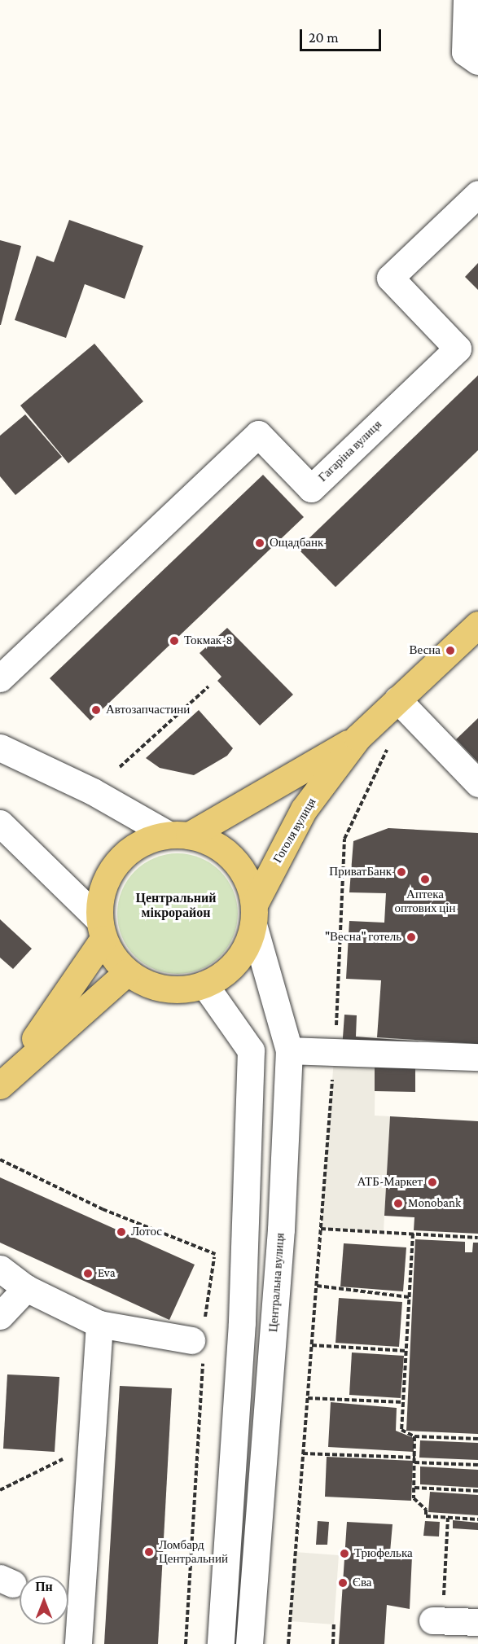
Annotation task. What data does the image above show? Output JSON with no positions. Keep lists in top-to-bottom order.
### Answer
{
  "streets": {
    "main road": ["Гоголя вулиця"],
    "street": ["Гагаріна вулиця", "Центральна вулиця"]
  },
  "crossings": [
    ["Гоголя вулиця", "Центральна вулиця"]
  ],
  "districts": ["Центральний мікрорайон"],
  "places": [
    "Ощадбанк",
    "Токмак-8",
    "Весна",
    "Автозапчастини",
    "ПриватБанк",
    "Аптека оптових цін",
    "\"Весна\" готель",
    "АТБ-Маркет",
    "Monobank",
    "Лотос",
    "Eva",
    "Ломбард Центральний",
    "Трюфелька",
    "Єва"
  ],
  "scale_bar": "20 m",
  "north": "top"
}
